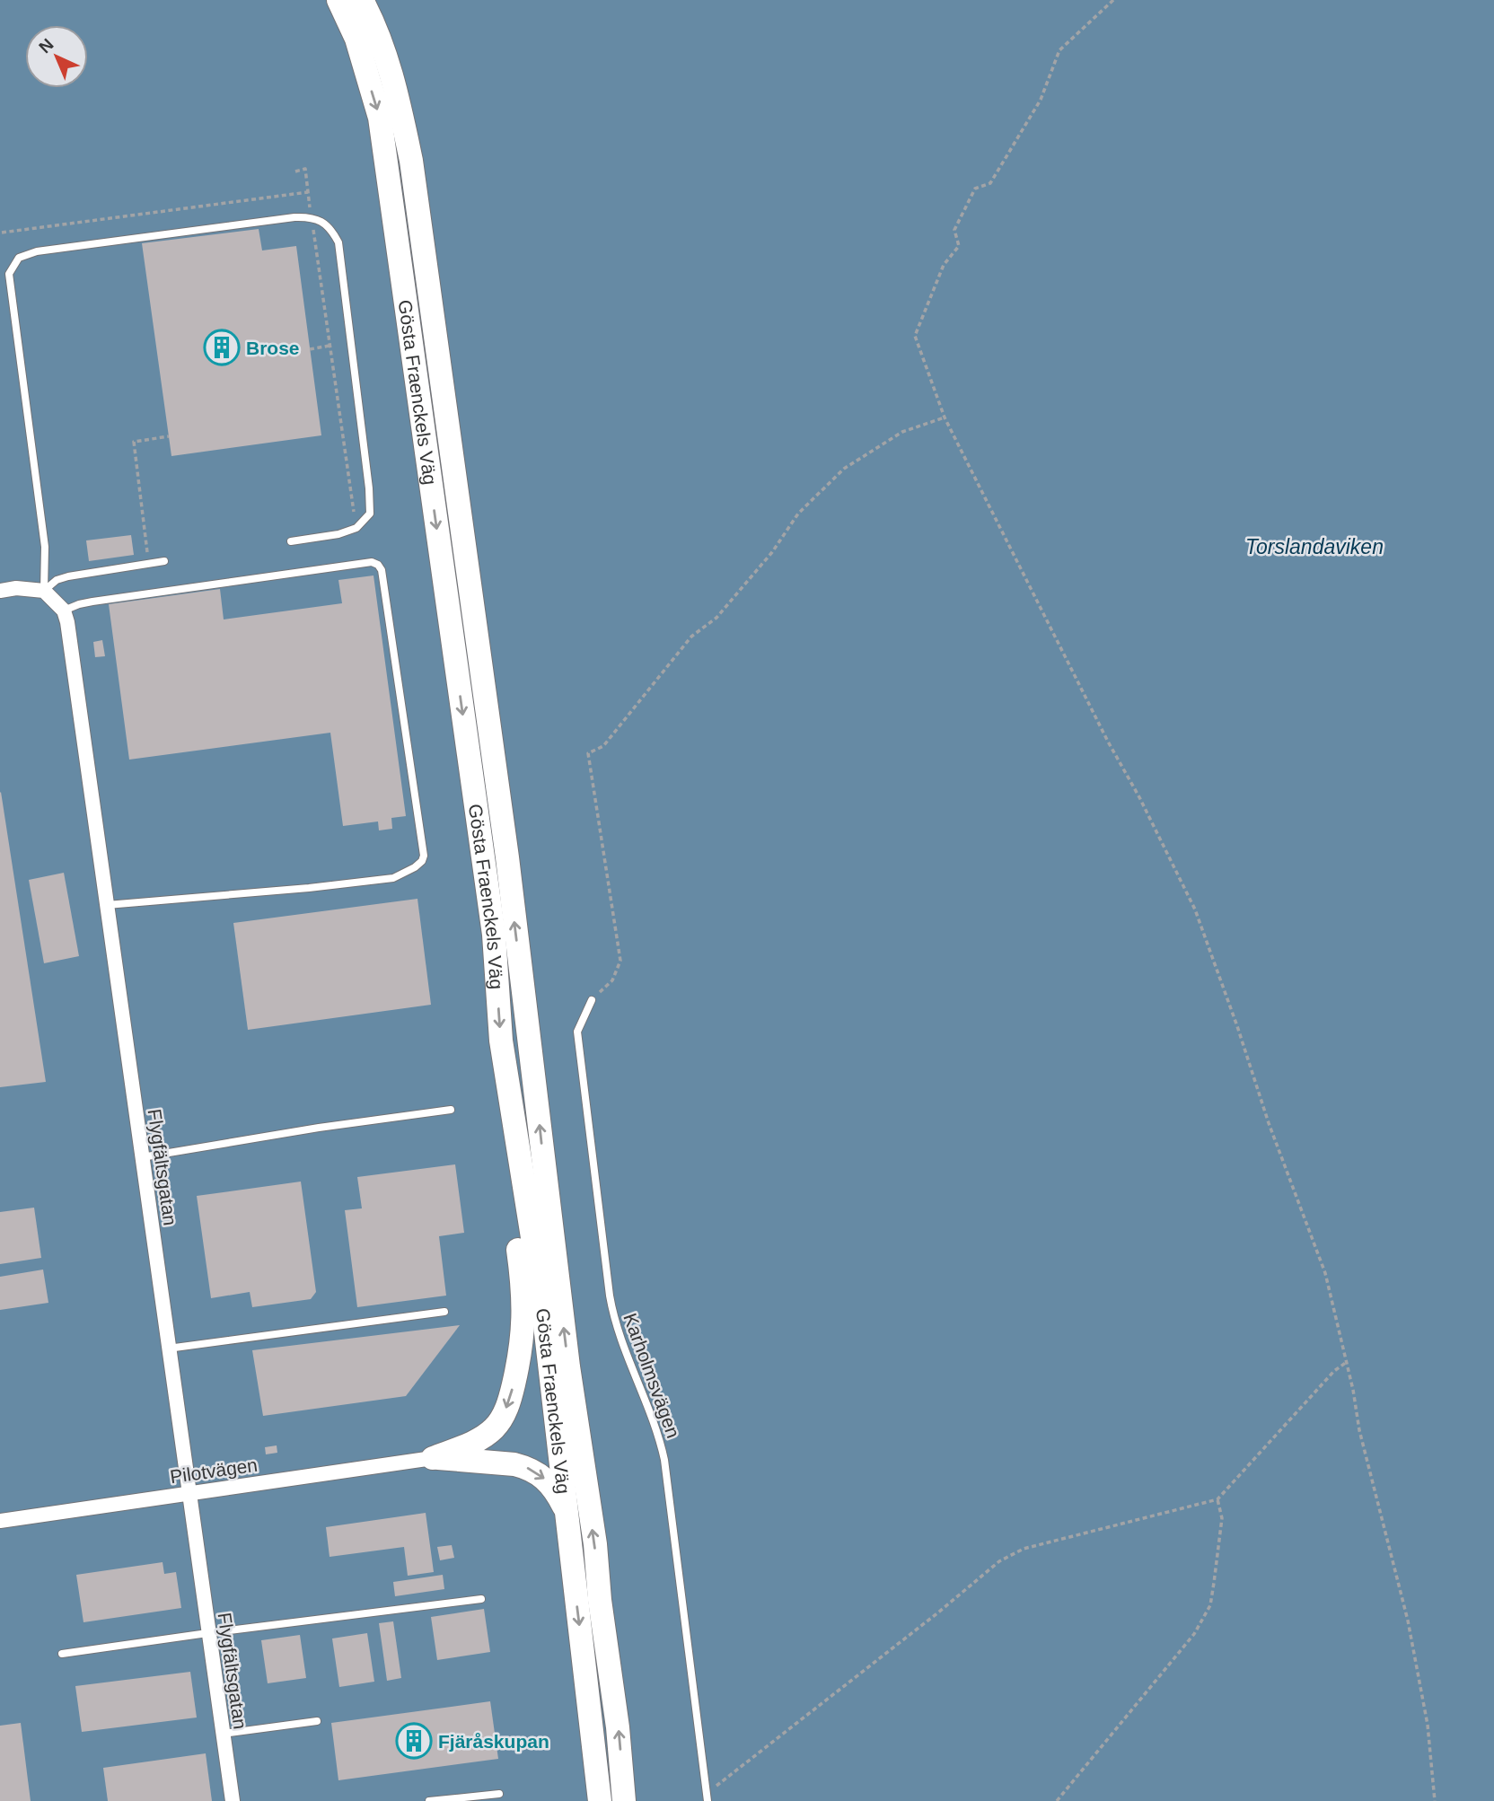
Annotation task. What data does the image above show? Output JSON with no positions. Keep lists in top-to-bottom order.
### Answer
{
  "streets": {
    "main road": ["Gösta Fraenckels Väg"],
    "street": ["Flygfältsgatan", "Pilotvägen"],
    "lane": ["Karholmsvägen"]
  },
  "crossings": [
    ["Flygfältsgatan", "Pilotvägen"]
  ],
  "water": ["Torslandaviken"],
  "places": {
    "building": ["Brose", "Fjäråskupan"]
  },
  "north": "top left"
}
